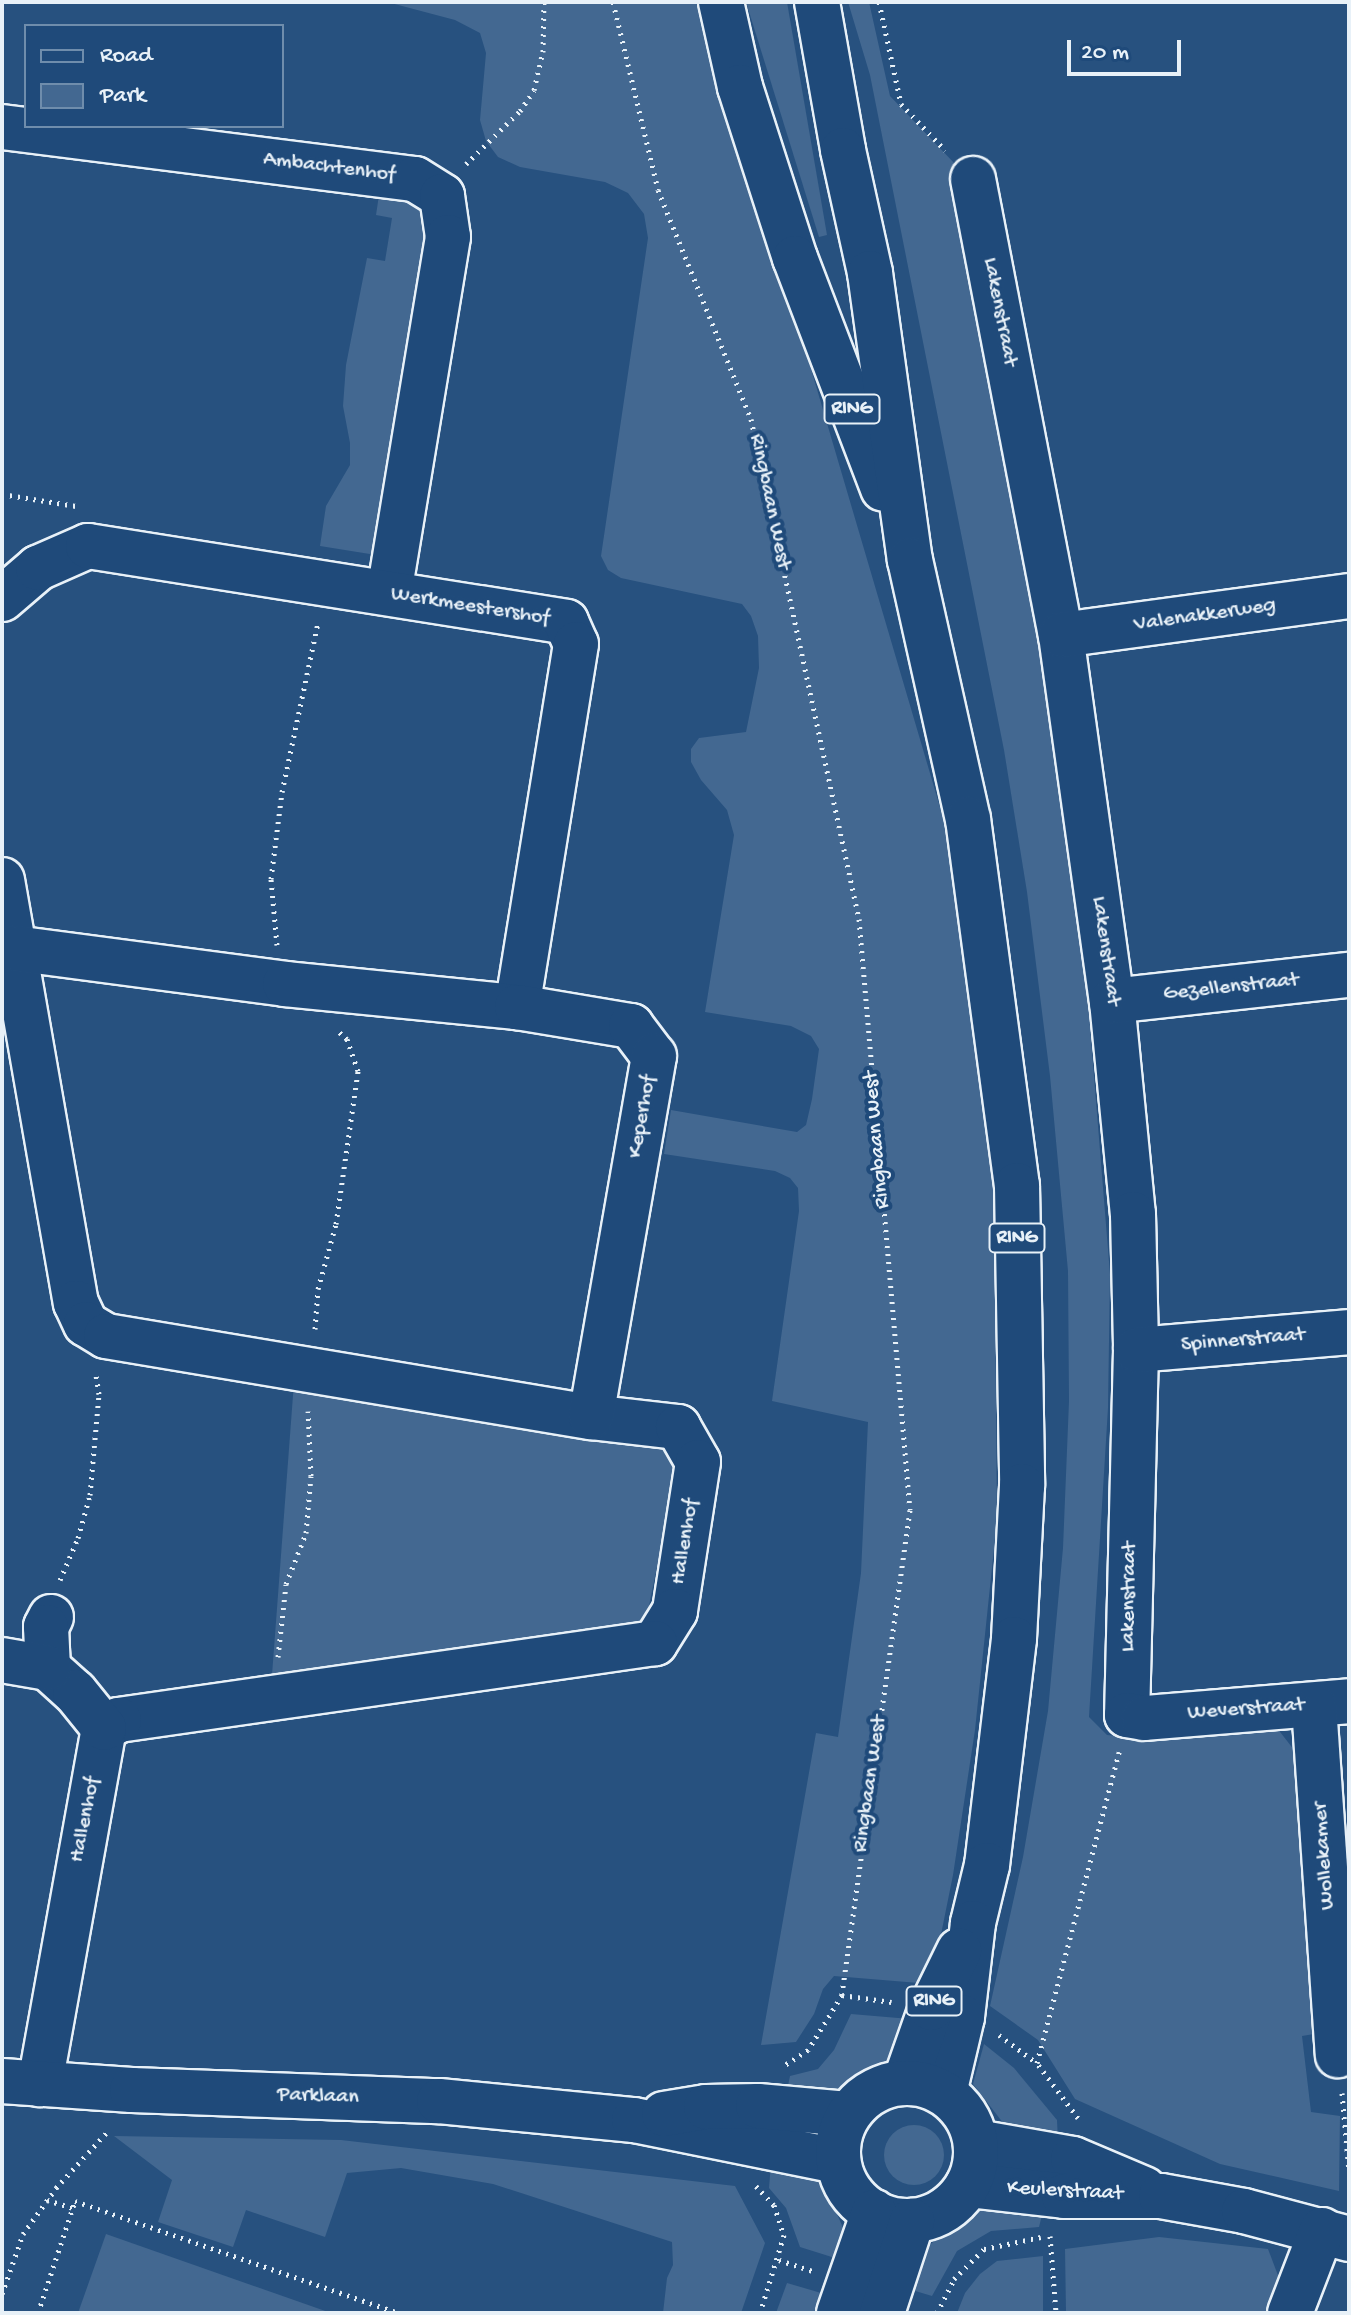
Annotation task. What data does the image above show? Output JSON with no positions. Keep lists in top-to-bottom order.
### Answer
{
  "streets": {
    "street": [
      "Ambachtenhof",
      "Lakenstraat",
      "RING",
      "Werkmeestershof",
      "Valenakkerweg",
      "Gezellenstraat",
      "Keperhof",
      "Spinnerstraat",
      "Hallenhof",
      "Weverstraat",
      "Wollekamer",
      "Parklaan",
      "Keulerstraat"
    ],
    "path": ["Ringbaan West"]
  },
  "crossings": [
    ["Lakenstraat", "Valenakkerweg"],
    ["Lakenstraat", "Gezellenstraat"],
    ["Lakenstraat", "Spinnerstraat"],
    ["Lakenstraat", "Weverstraat"],
    ["RING", "Parklaan"],
    ["RING", "Keulerstraat"],
    ["Ringbaan West", "Parklaan"],
    ["Werkmeestershof", "Keperhof"],
    ["Keperhof", "Hallenhof"],
    ["Hallenhof", "Parklaan"],
    ["Weverstraat", "Wollekamer"],
    ["Parklaan", "Keulerstraat"]
  ],
  "legend": ["Road", "Park"],
  "scale_bar": "20 m"
}
